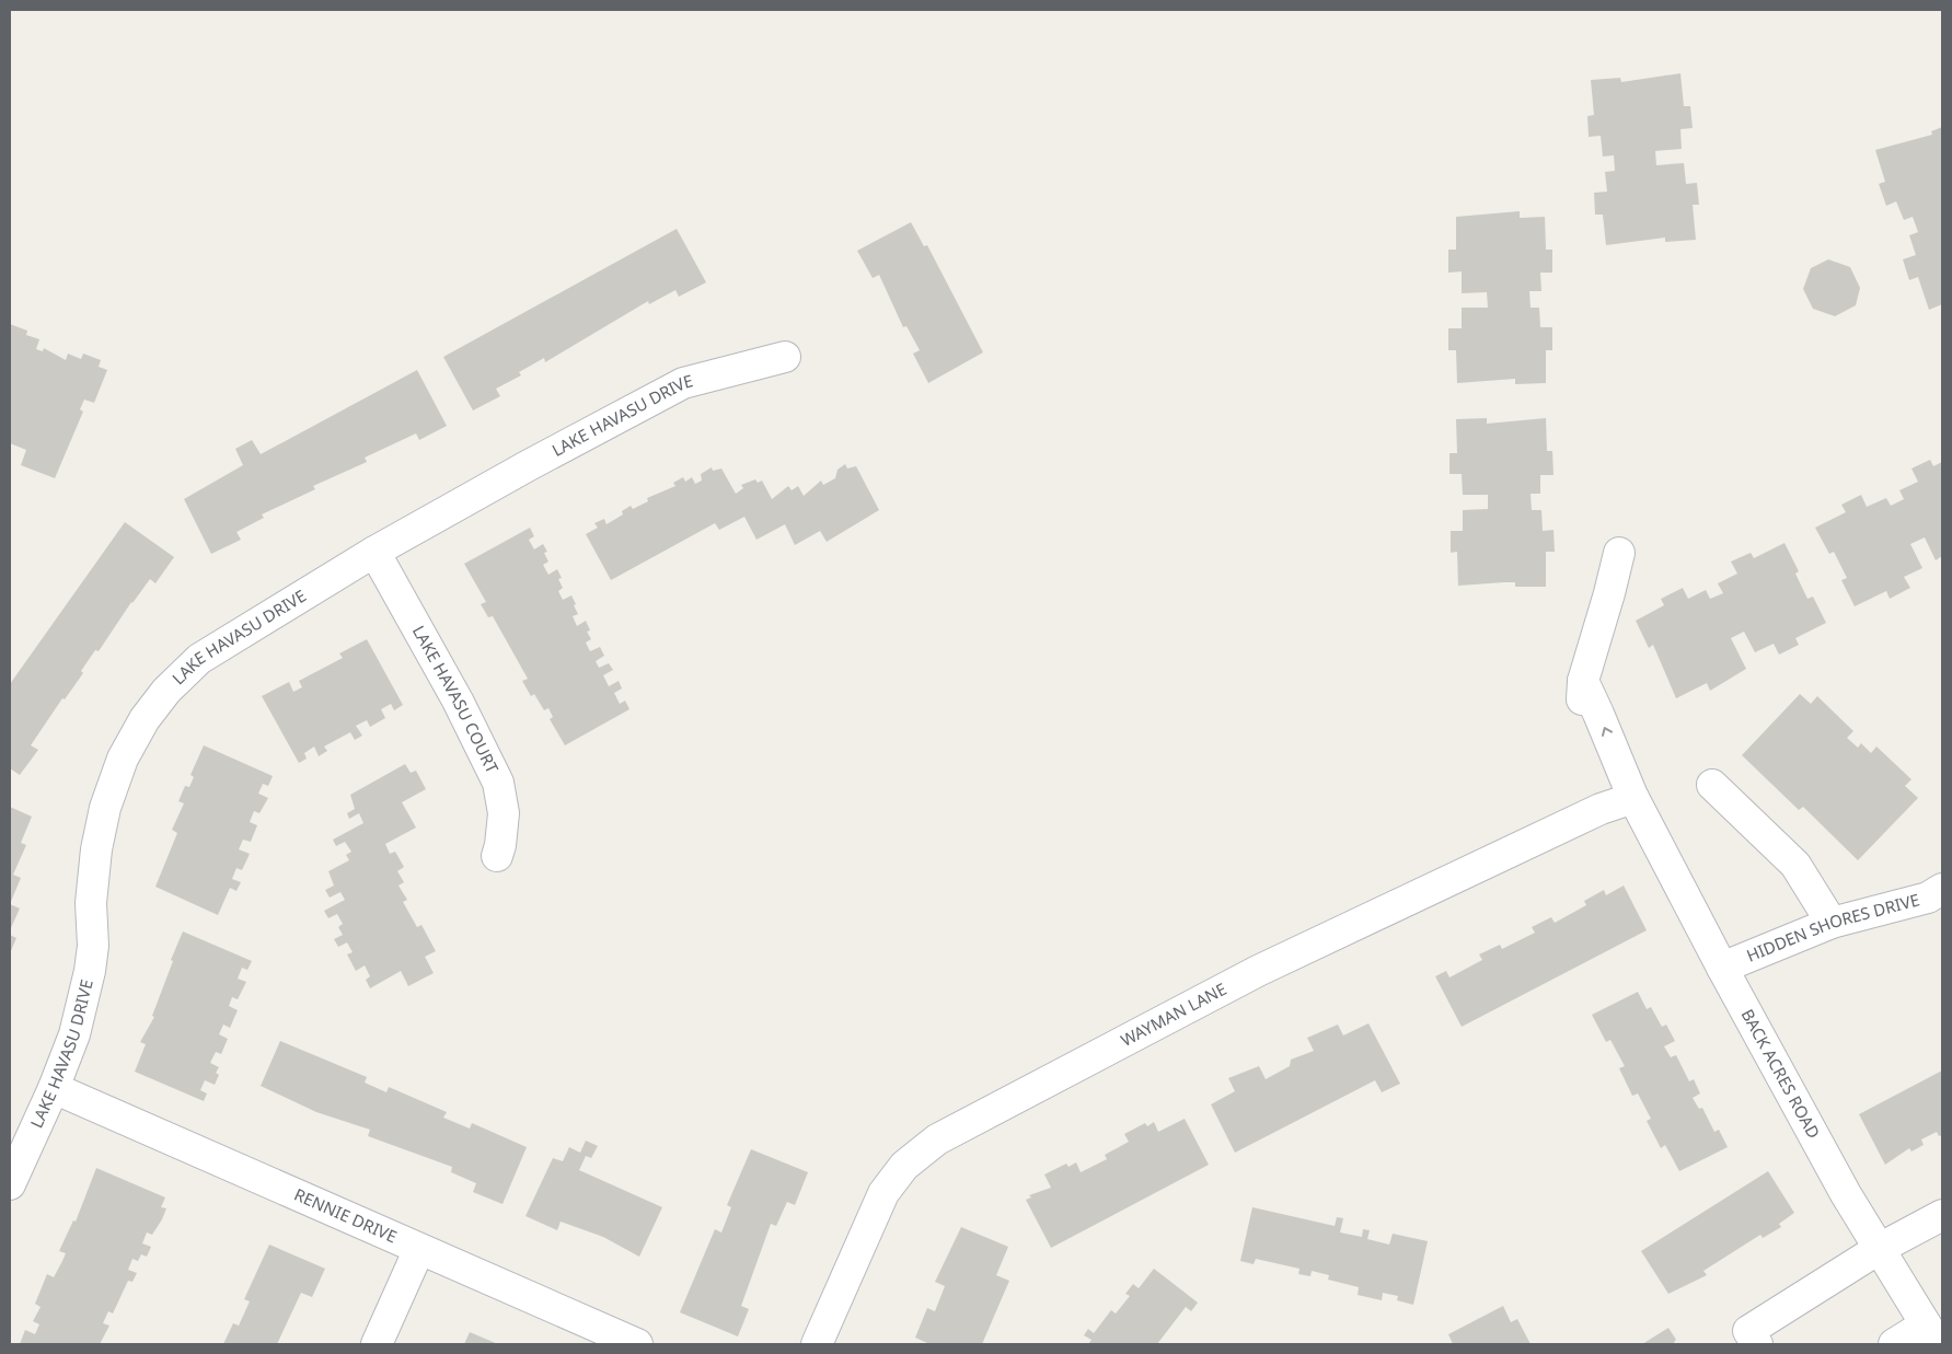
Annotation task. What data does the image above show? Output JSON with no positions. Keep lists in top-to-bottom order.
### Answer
{
  "streets": {
    "street": [
      "LAKE HAVASU DRIVE",
      "LAKE HAVASU COURT",
      "HIDDEN SHORES DRIVE",
      "WAYMAN LANE",
      "BACK ACRES ROAD",
      "RENNIE DRIVE"
    ]
  },
  "crossings": [
    ["LAKE HAVASU DRIVE", "LAKE HAVASU COURT"],
    ["LAKE HAVASU DRIVE", "RENNIE DRIVE"],
    ["HIDDEN SHORES DRIVE", "BACK ACRES ROAD"],
    ["WAYMAN LANE", "BACK ACRES ROAD"]
  ]
}
